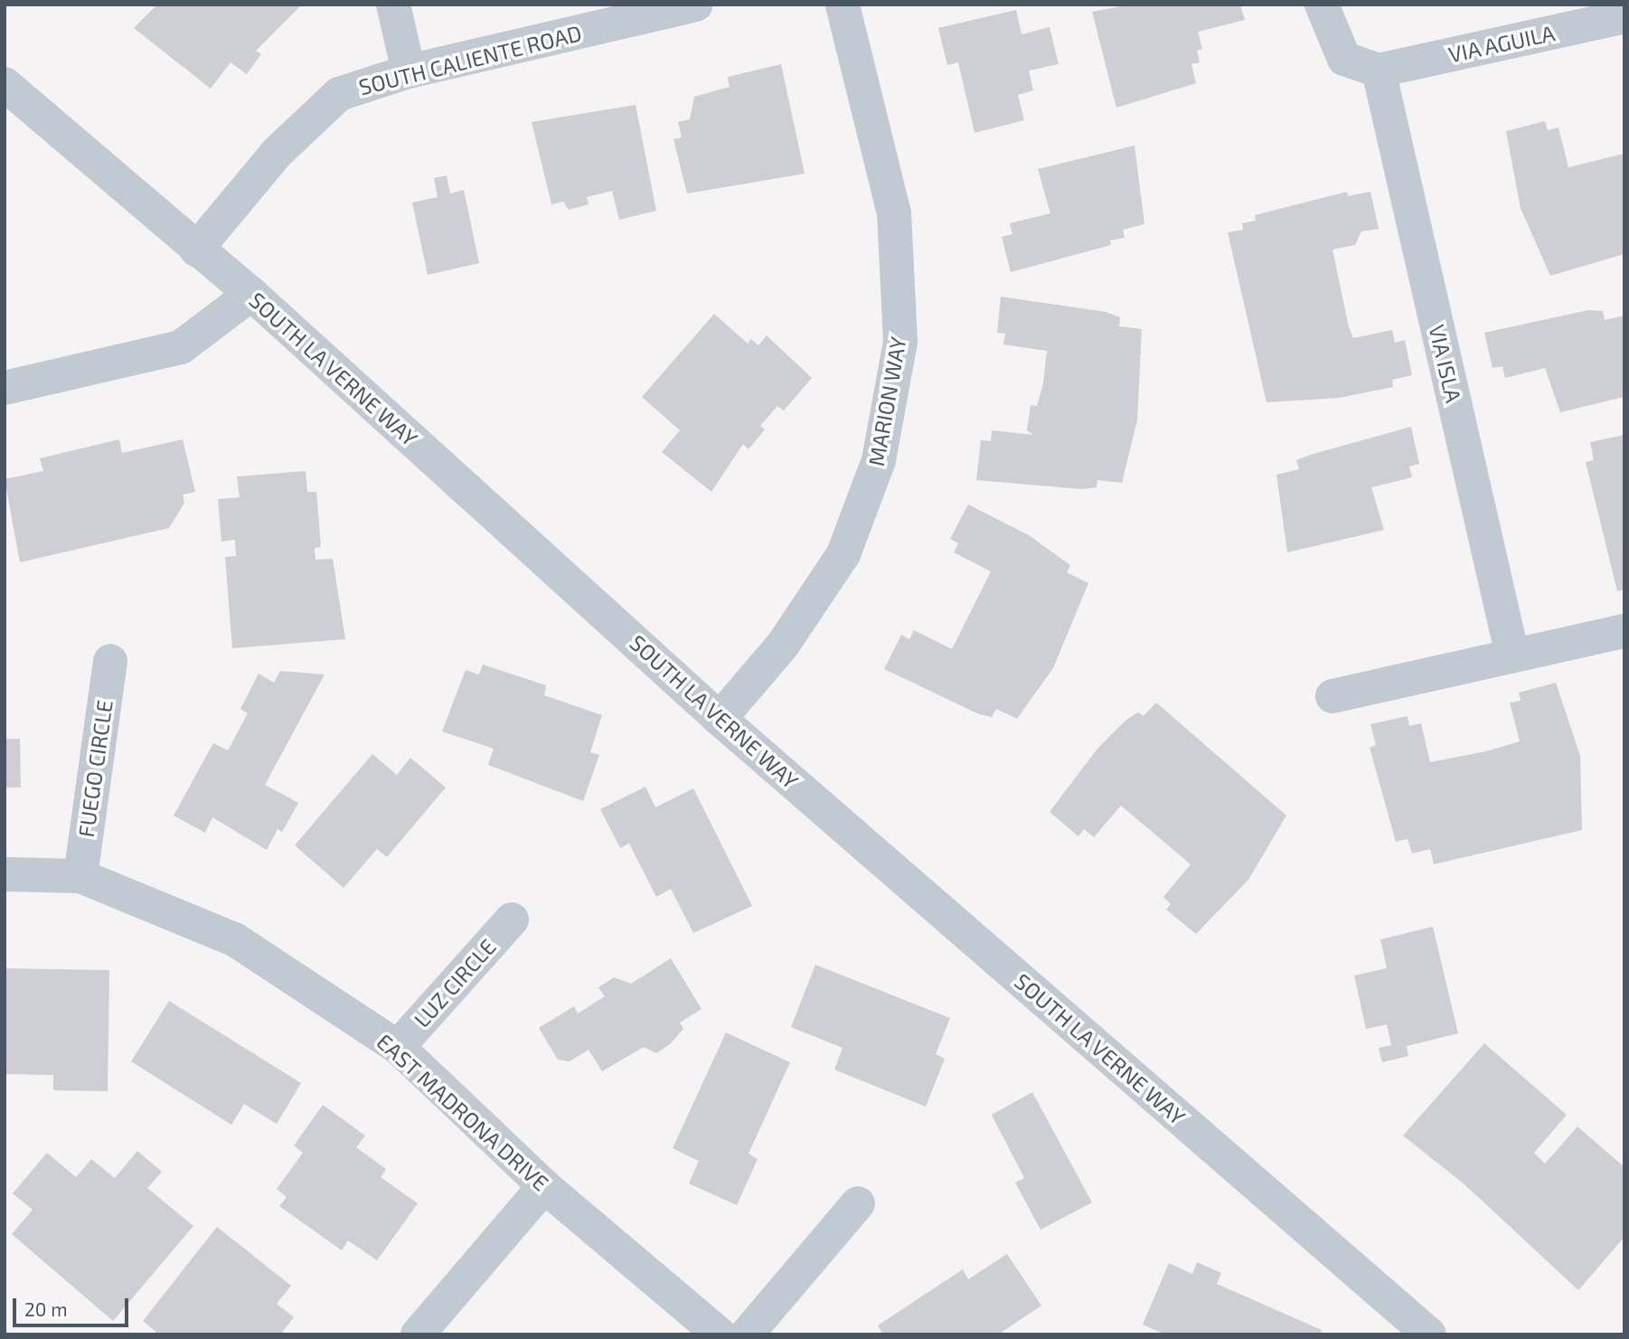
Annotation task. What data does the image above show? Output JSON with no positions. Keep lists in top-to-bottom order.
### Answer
{
  "streets": {
    "street": [
      "VIA AGUILA",
      "SOUTH CALIENTE ROAD",
      "VIA ISLA",
      "SOUTH LA VERNE WAY",
      "MARION WAY",
      "FUEGO CIRCLE",
      "LUZ CIRCLE",
      "EAST MADRONA DRIVE"
    ]
  },
  "crossings": [
    ["VIA AGUILA", "VIA ISLA"],
    ["SOUTH CALIENTE ROAD", "SOUTH LA VERNE WAY"],
    ["SOUTH LA VERNE WAY", "MARION WAY"],
    ["FUEGO CIRCLE", "EAST MADRONA DRIVE"],
    ["LUZ CIRCLE", "EAST MADRONA DRIVE"]
  ],
  "scale_bar": "20 m"
}
